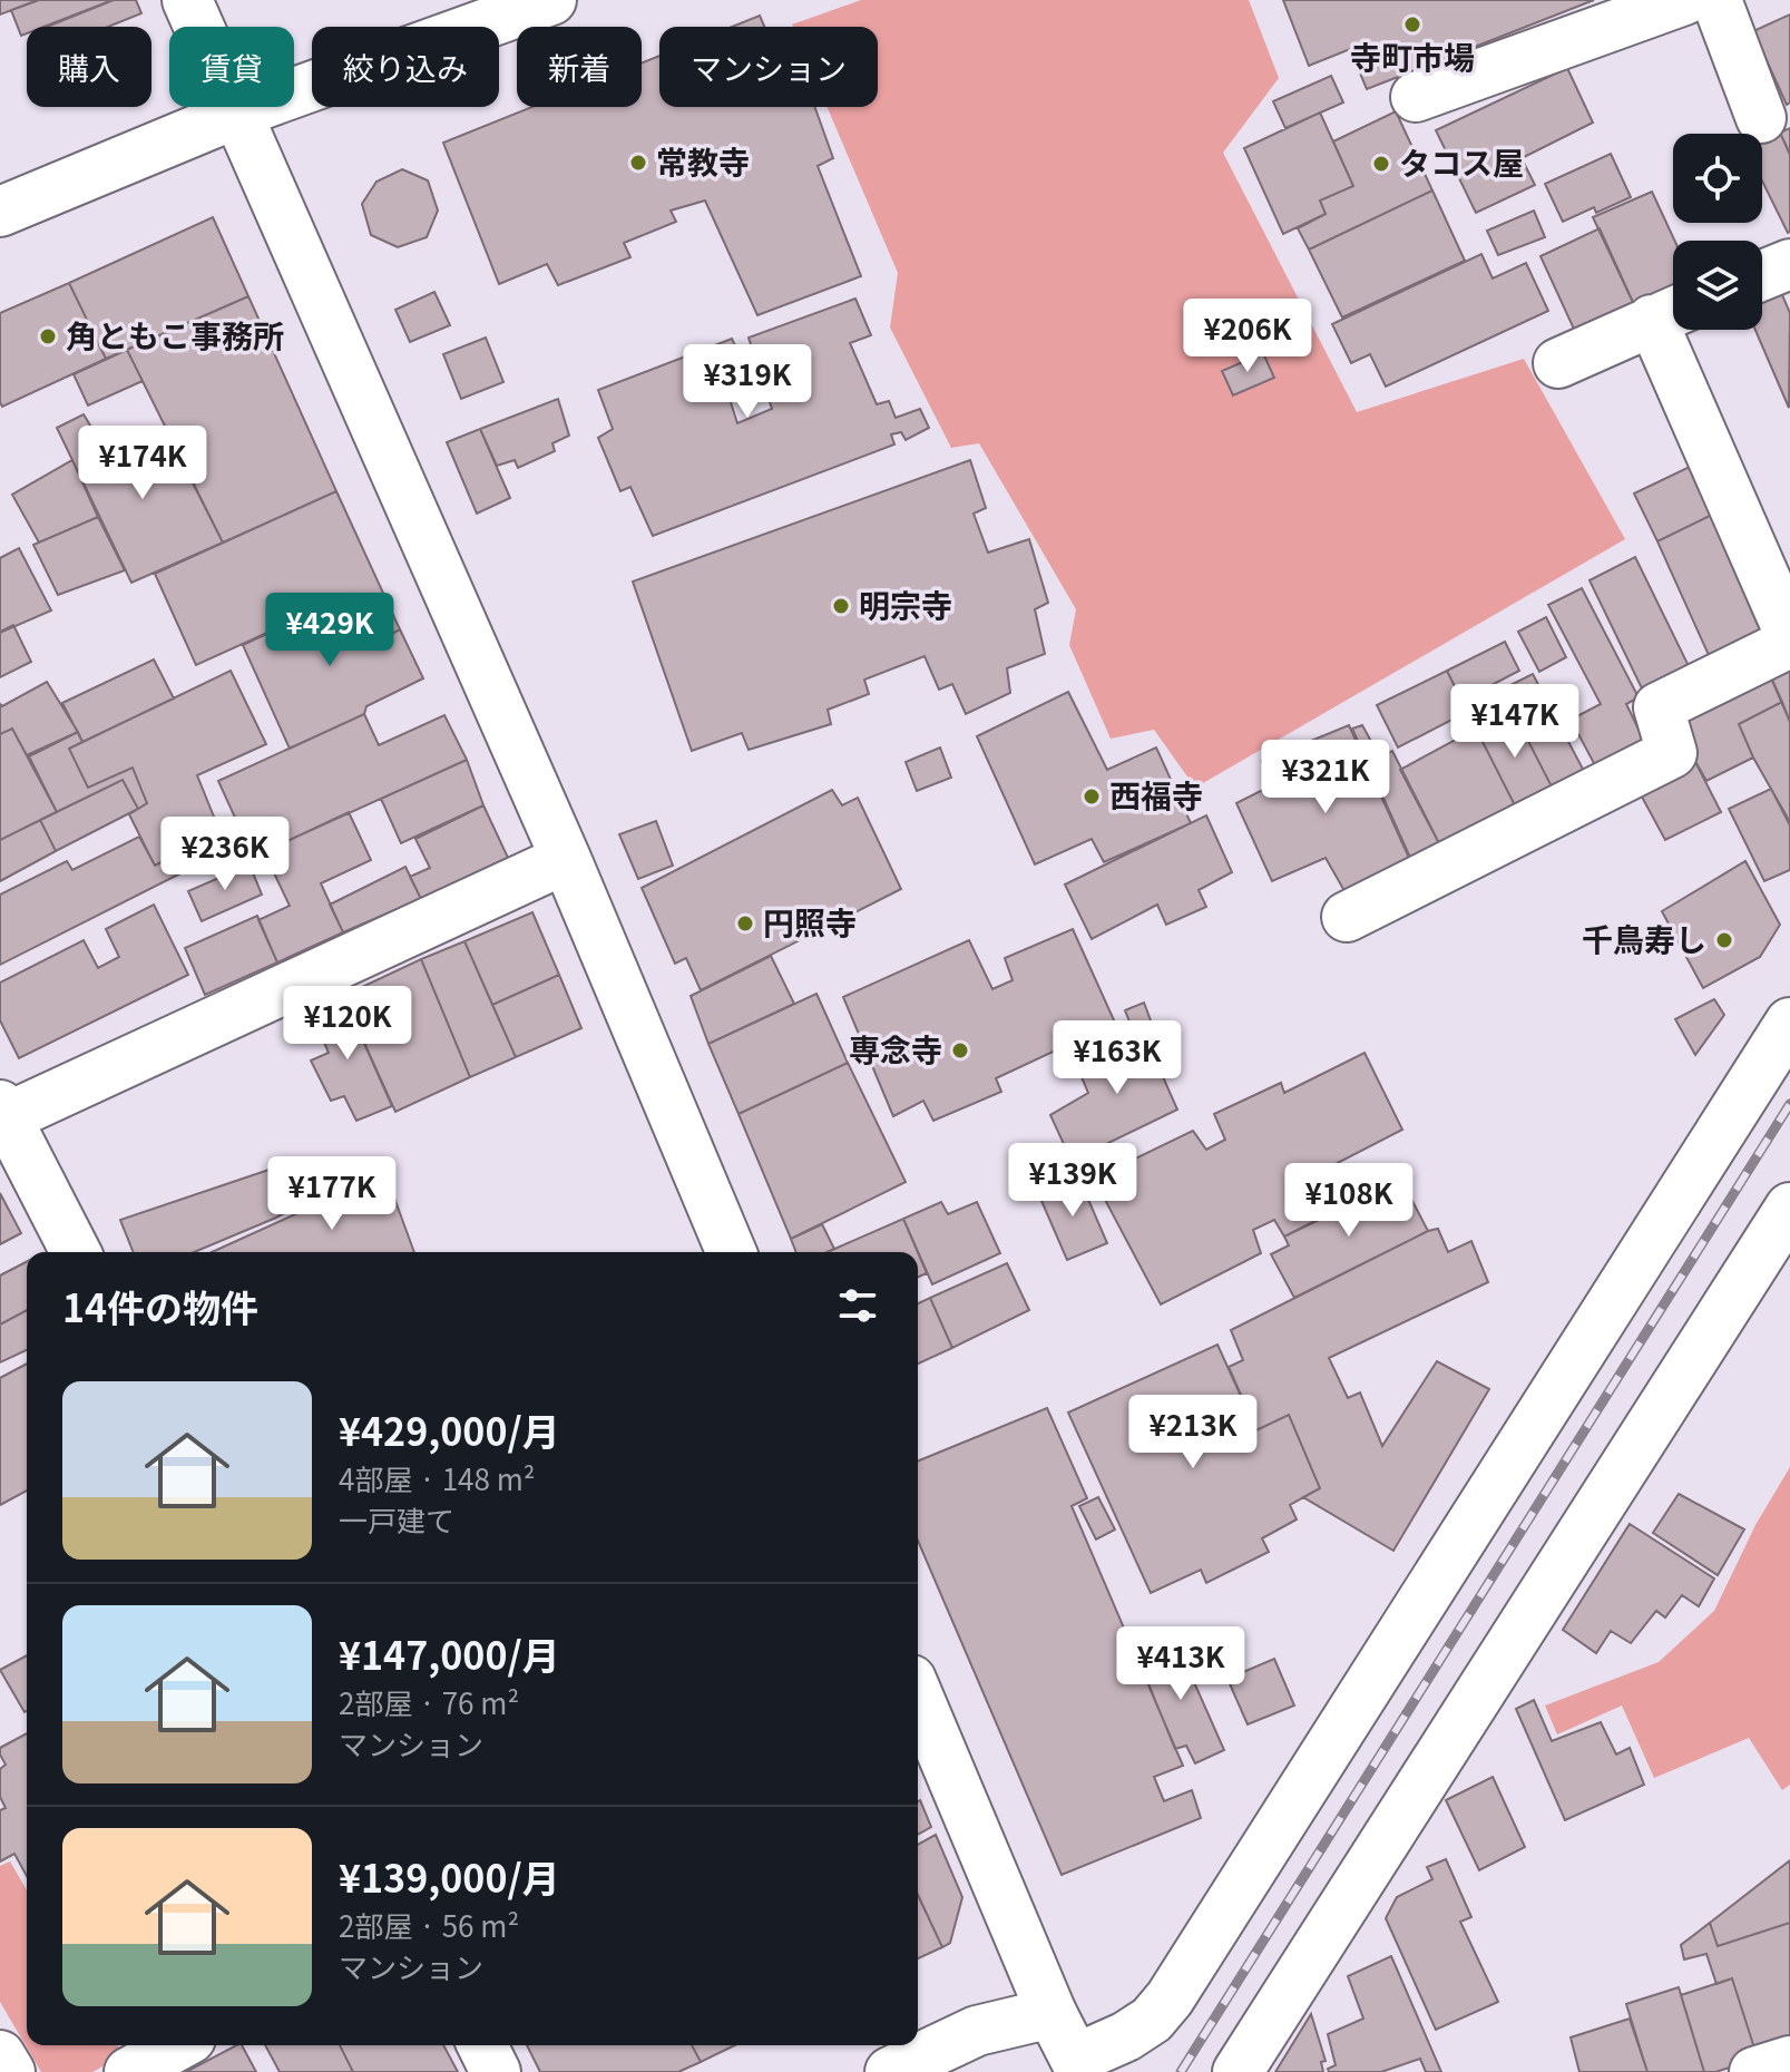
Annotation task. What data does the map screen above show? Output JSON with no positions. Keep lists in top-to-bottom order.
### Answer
{
  "places": [
    "寺町市場",
    "常教寺",
    "タコス屋",
    "角ともこ事務所",
    "明宗寺",
    "西福寺",
    "円照寺",
    "千鳥寿し",
    "専念寺"
  ],
  "page": {
    "chip": [
      "購入",
      "賃貸",
      "絞り込み",
      "新着",
      "マンション"
    ],
    "price": [
      "¥206K",
      "¥319K",
      "¥174K",
      "¥429K",
      "¥147K",
      "¥321K",
      "¥236K",
      "¥120K",
      "¥163K",
      "¥139K",
      "¥177K",
      "¥108K",
      "¥213K",
      "¥413K"
    ],
    "heading": "14件の物件",
    "list": [
      {
        "name": "¥429,000/月",
        "note": "4部屋 · 148 m² · 一戸建て"
      },
      {
        "name": "¥147,000/月",
        "note": "2部屋 · 76 m² · マンション"
      },
      {
        "name": "¥139,000/月",
        "note": "2部屋 · 56 m² · マンション"
      }
    ]
  }
}
